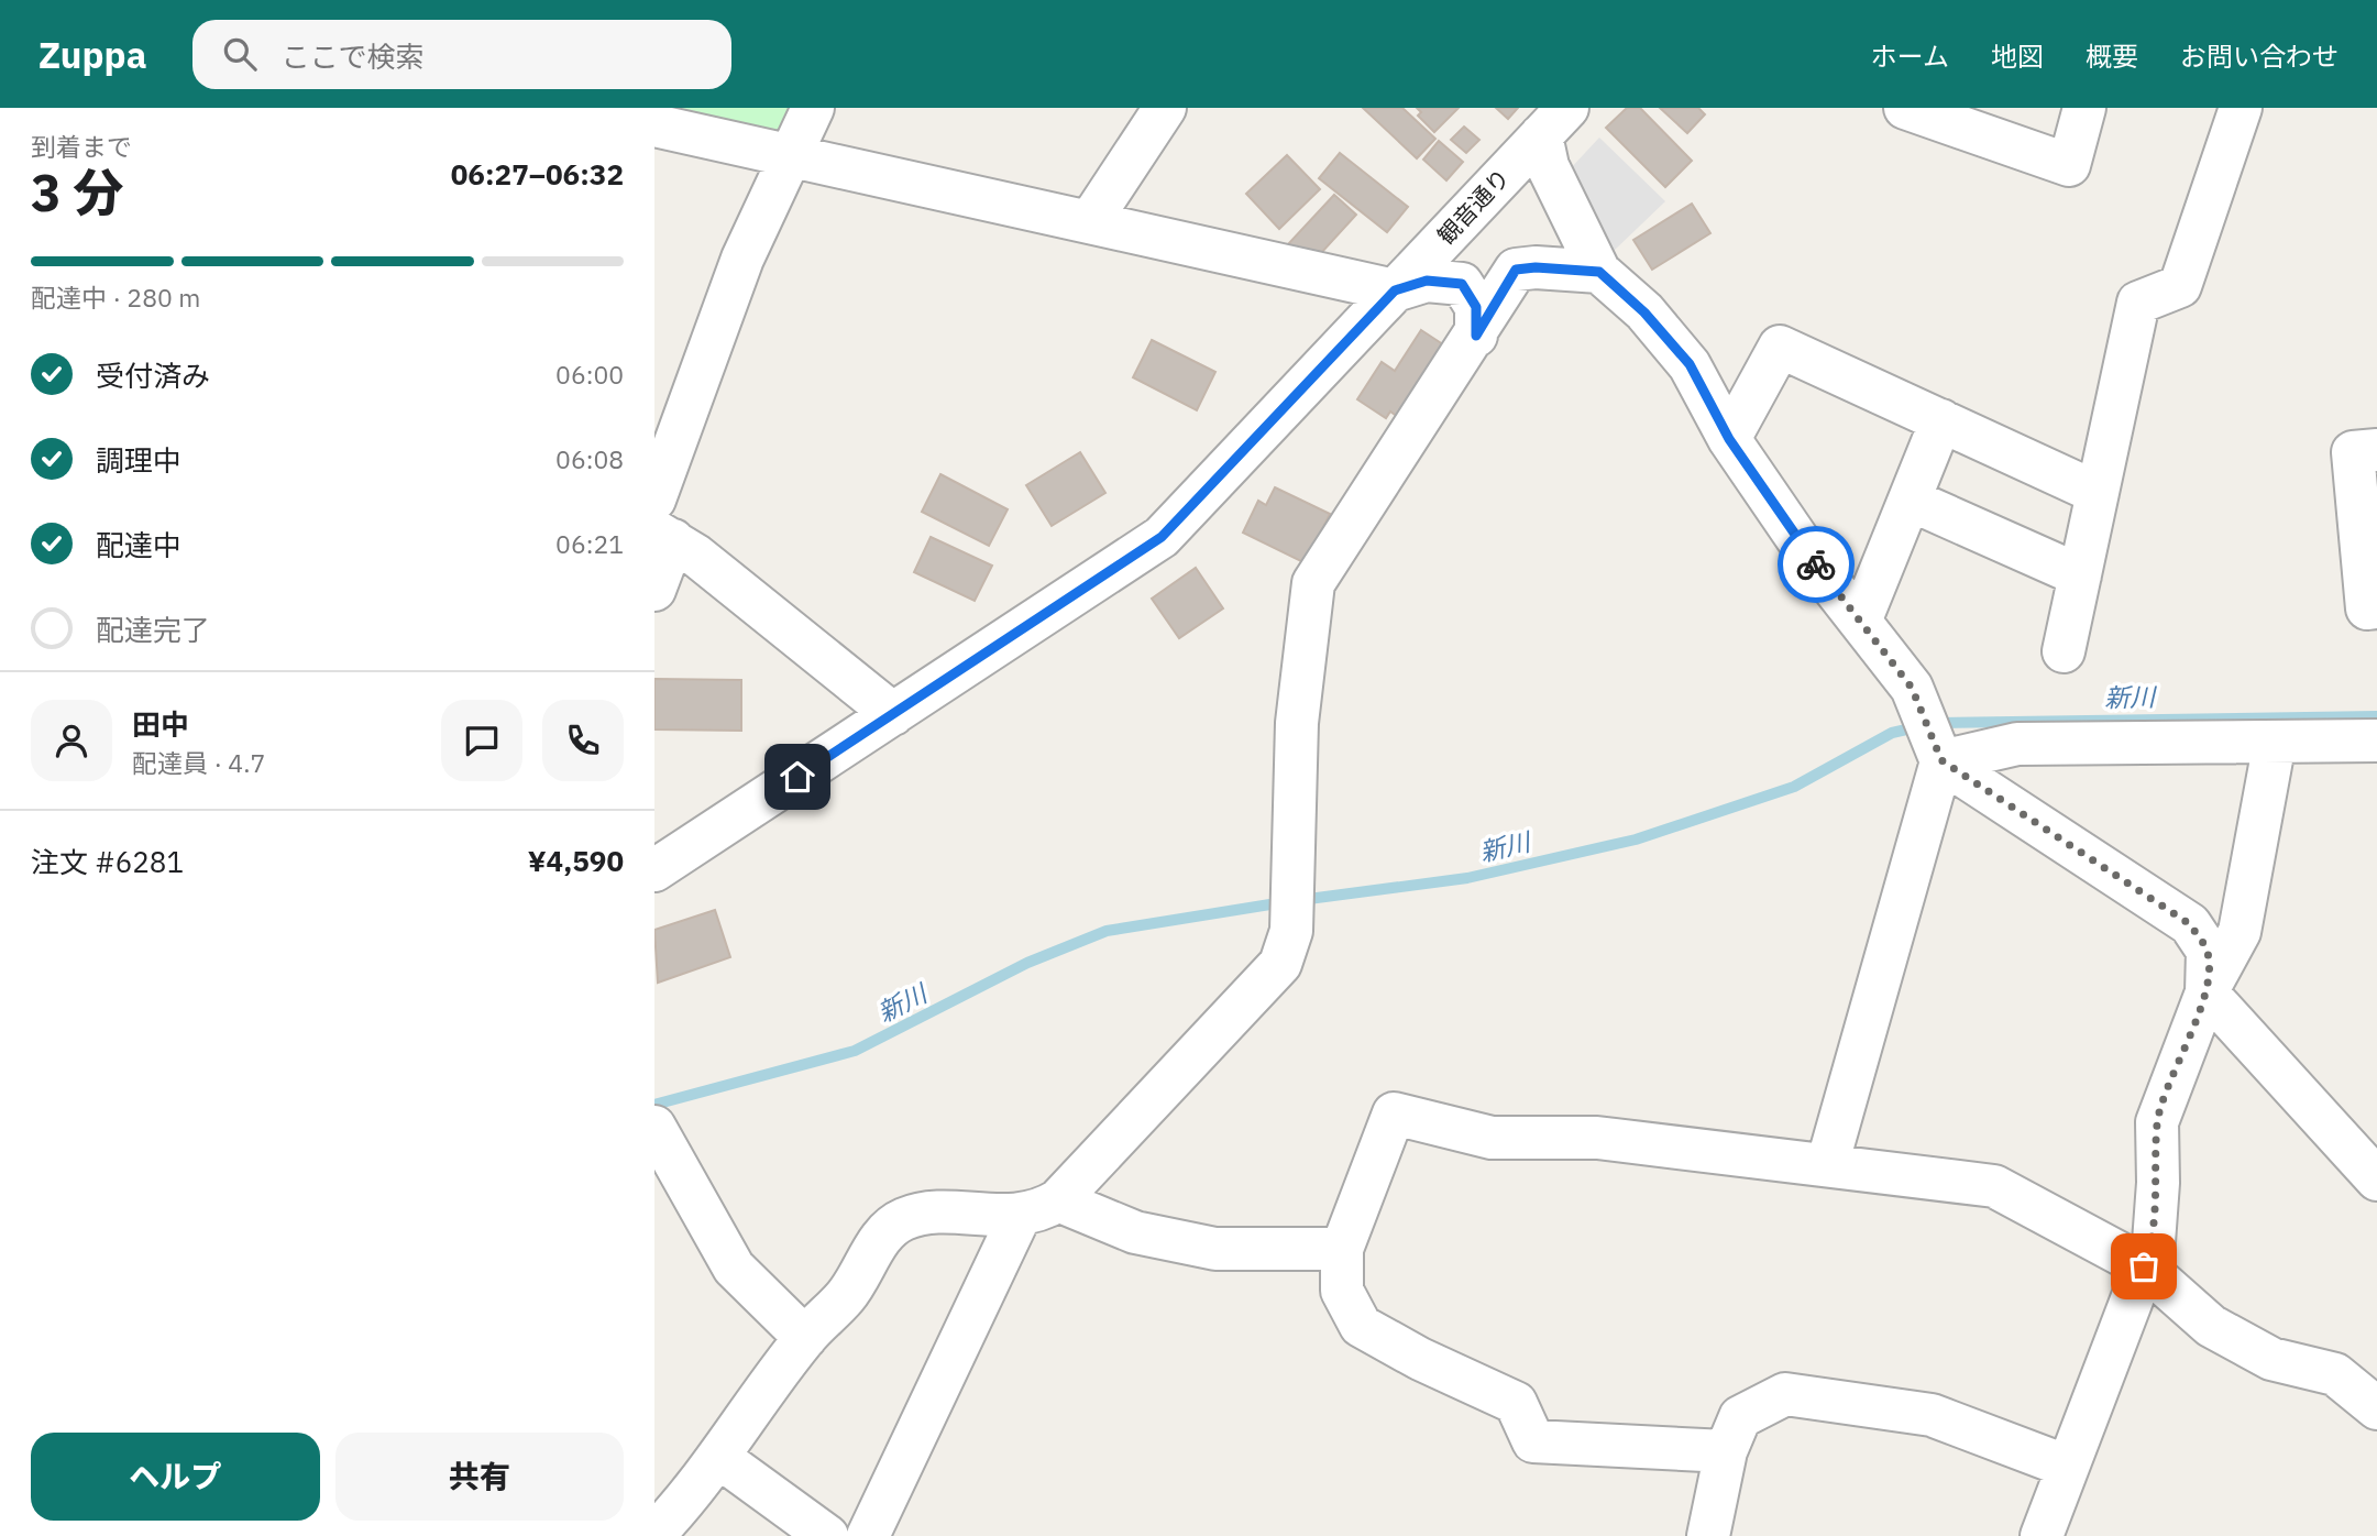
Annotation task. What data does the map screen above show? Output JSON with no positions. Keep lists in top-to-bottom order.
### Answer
{
  "streets": {
    "street": ["観音通り"]
  },
  "water": ["新川"],
  "page": {
    "header": "Zuppa",
    "search": "ここで検索",
    "nav": [
      "ホーム",
      "地図",
      "概要",
      "お問い合わせ"
    ],
    "heading": ["3 分", "到着まで", "06:27–06:32"],
    "panel": [
      "田中",
      "配達員 · 4.7",
      "注文 #6281",
      "¥4,590"
    ],
    "bar": "配達中 · 280 m",
    "list": [
      ["受付済み", "06:00"],
      ["調理中", "06:08"],
      ["配達中", "06:21"],
      "配達完了"
    ],
    "buttons": ["ヘルプ", "共有"]
  }
}
